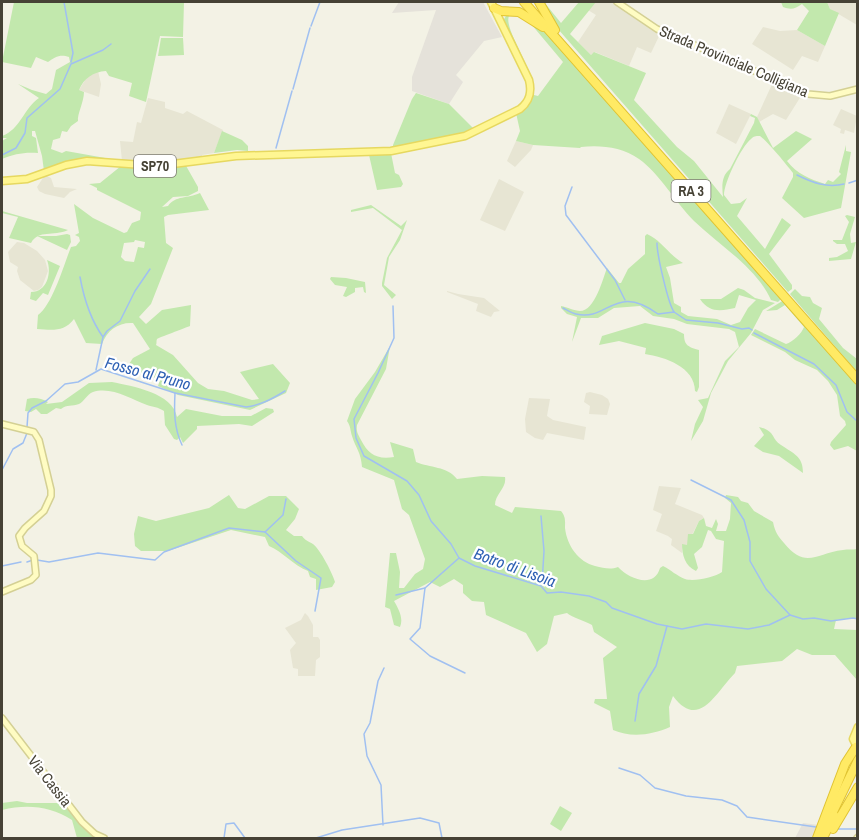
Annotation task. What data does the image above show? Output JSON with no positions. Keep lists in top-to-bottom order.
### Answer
{
  "streets": {
    "highway": ["RA 3"],
    "main road": ["Strada Provinciale Colligiana", "SP70", "Via Cassia"]
  },
  "water": ["Fosso al Pruno", "Botro di Lisoia"]
}
